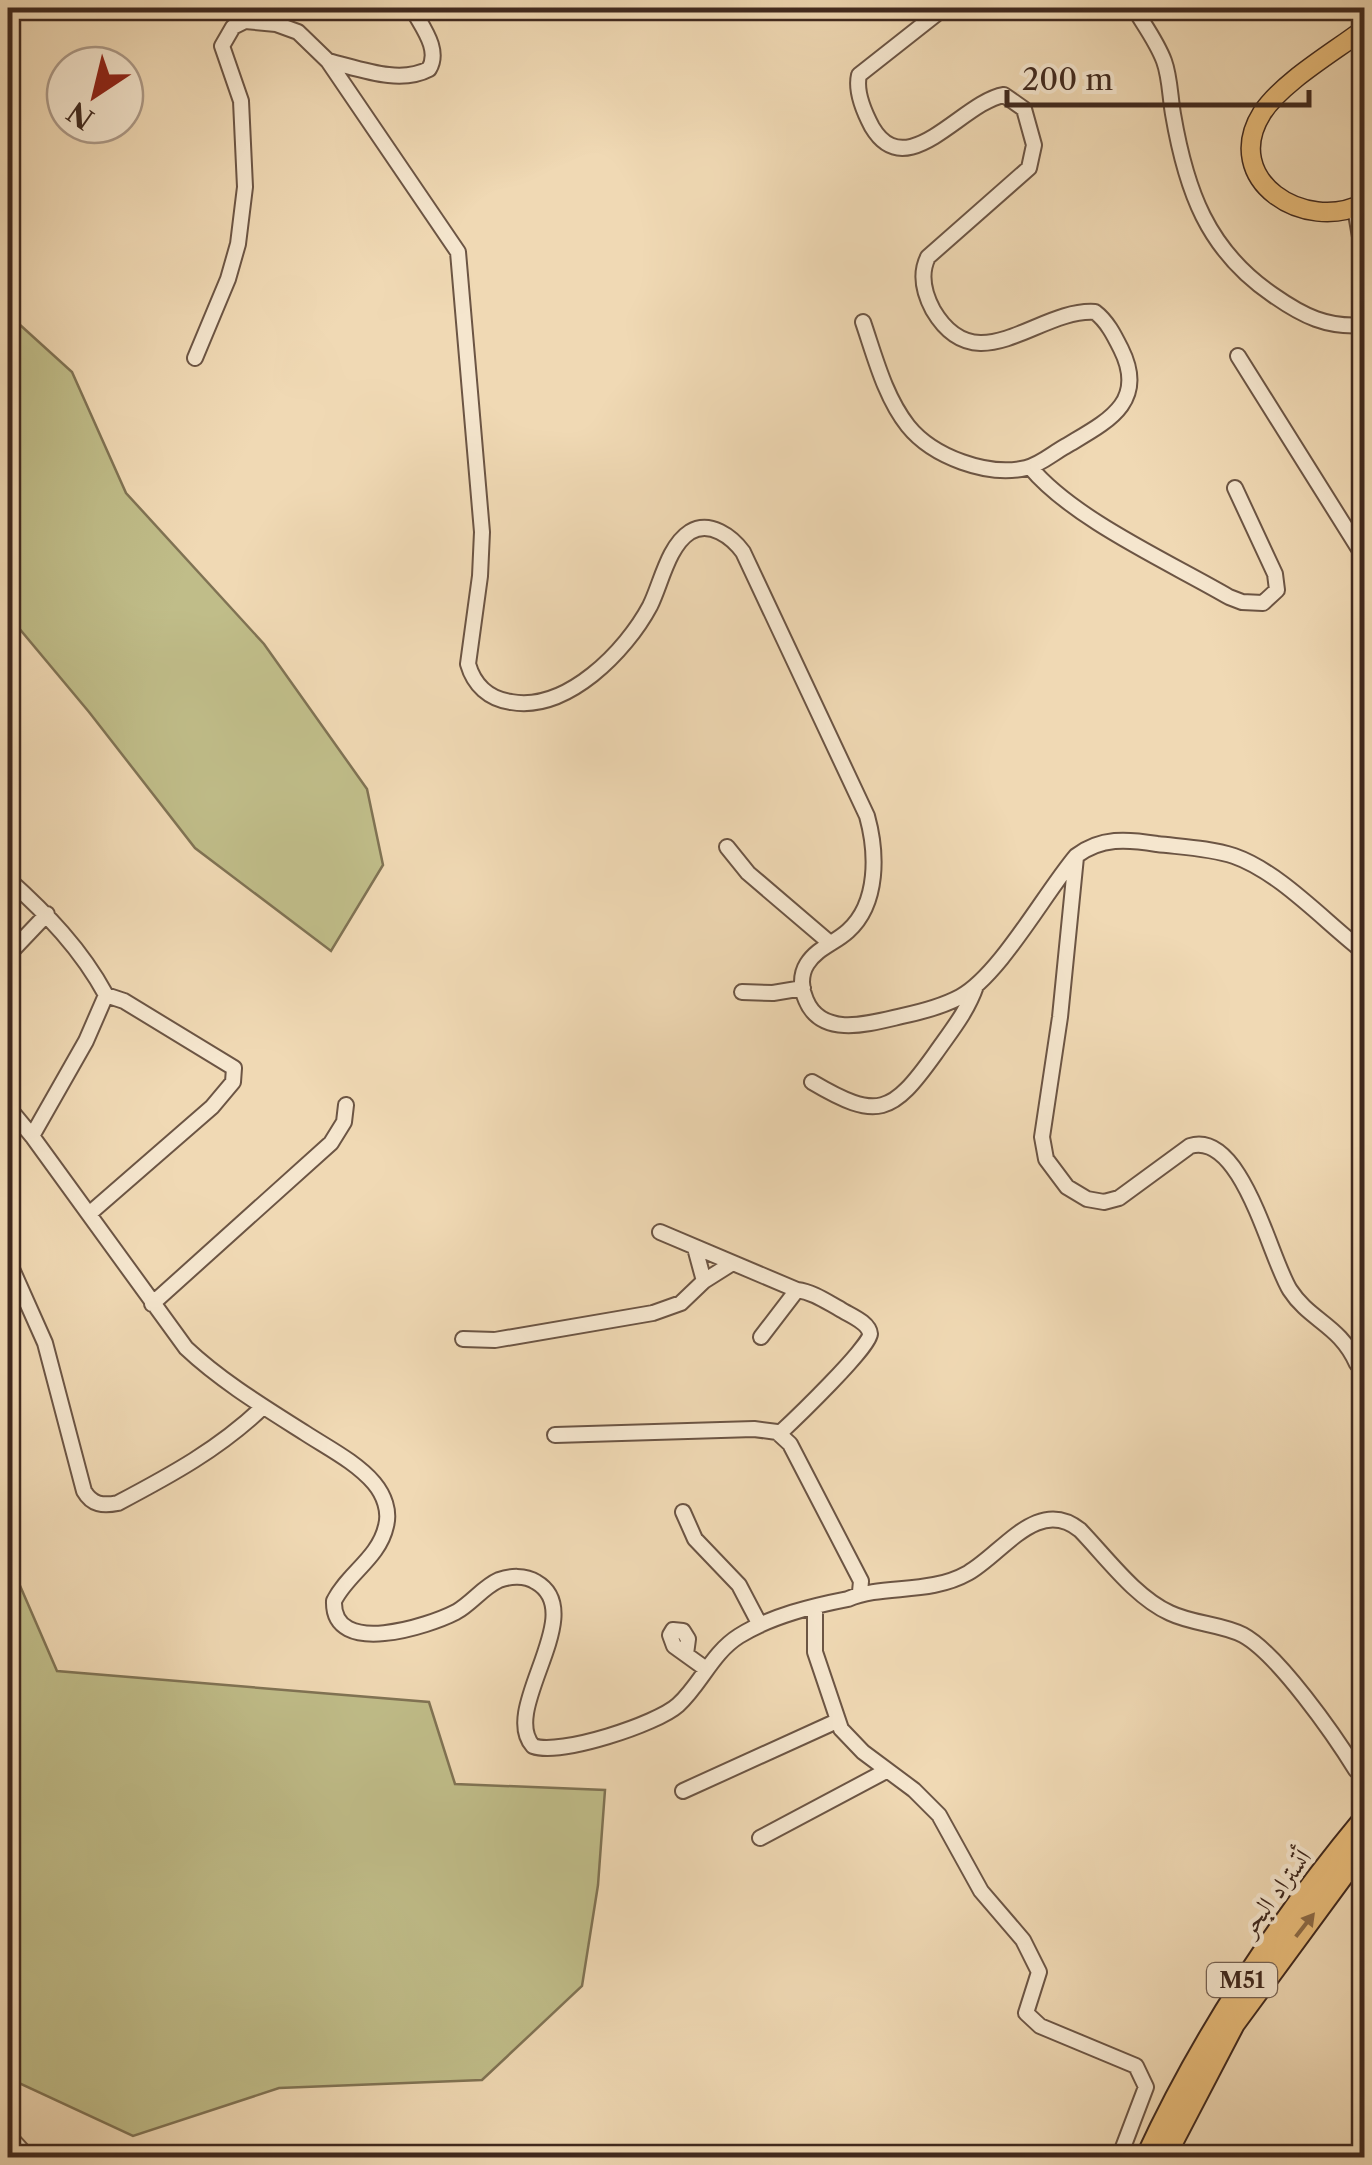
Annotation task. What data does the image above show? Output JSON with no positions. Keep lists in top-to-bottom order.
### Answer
{
  "streets": {
    "highway": ["أتستراد البحر", "M51"]
  },
  "scale_bar": "200 m",
  "north": "bottom left"
}
